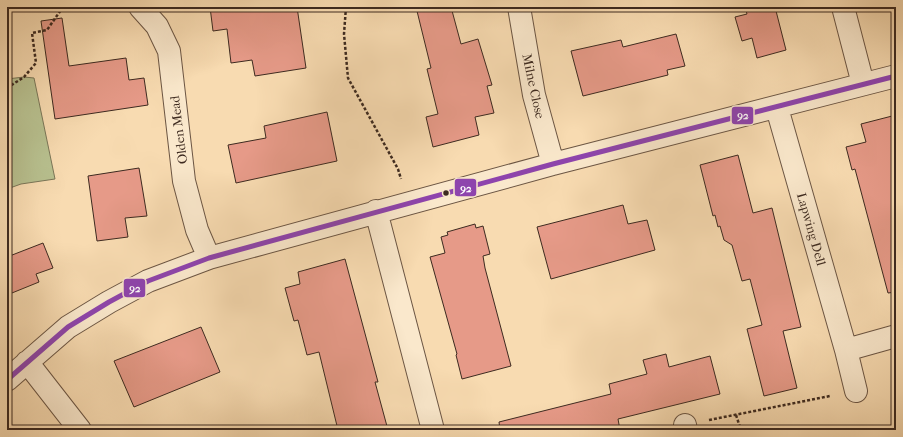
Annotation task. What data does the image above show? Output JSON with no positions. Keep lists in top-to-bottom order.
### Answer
{
  "streets": {
    "street": ["Milne Close", "Olden Mead", "Lapwing Dell"]
  },
  "lines": ["transit line 92"]
}
